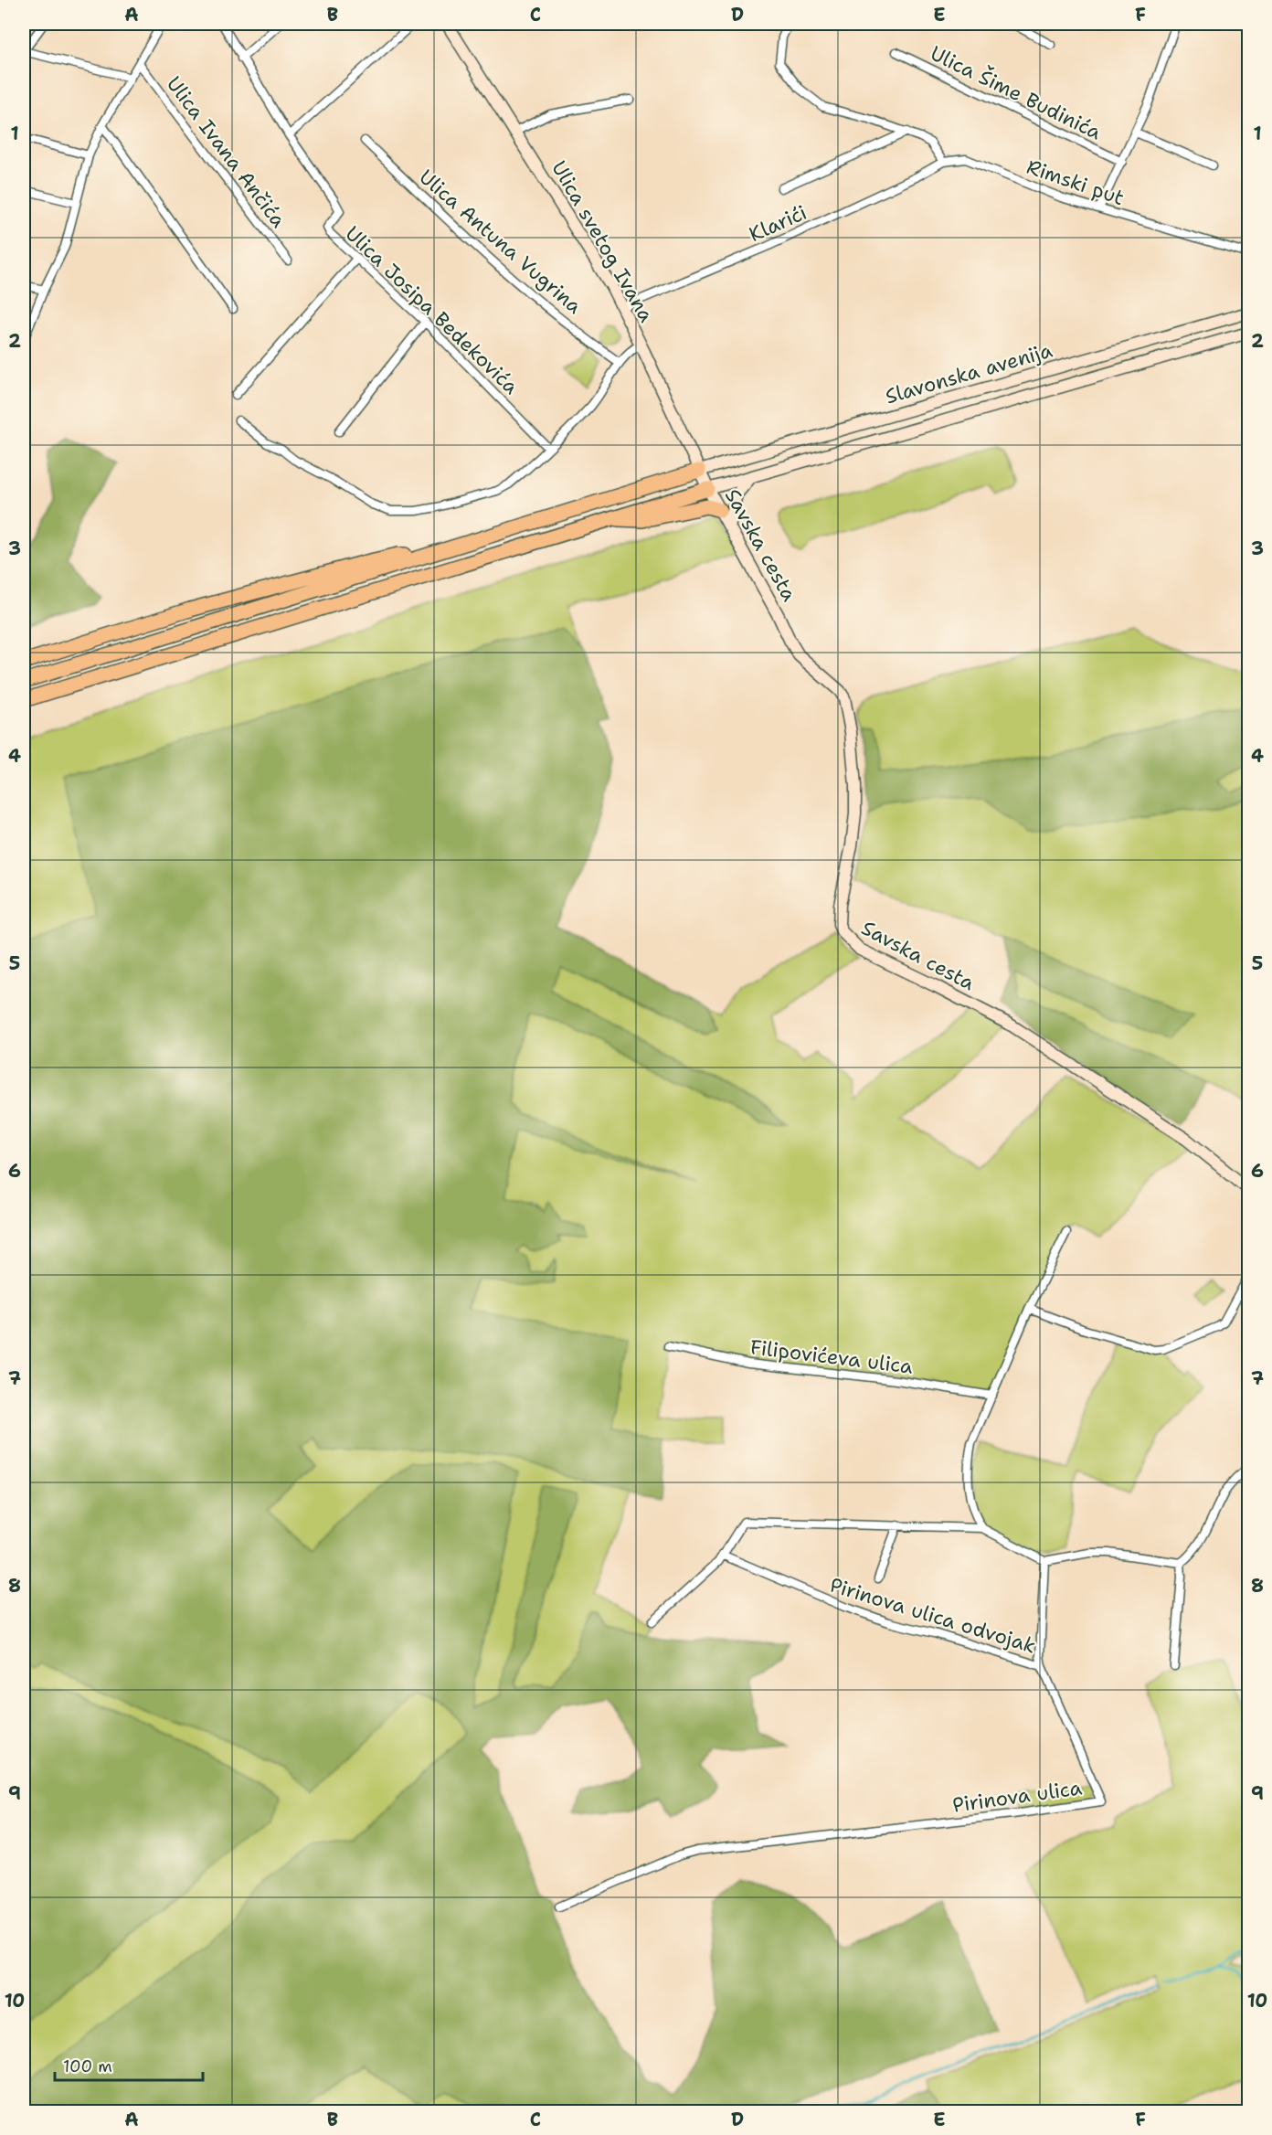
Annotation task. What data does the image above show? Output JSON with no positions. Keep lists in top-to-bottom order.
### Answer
{
  "streets": {
    "street": [
      "Ulica Šime Budinića",
      "Ulica Ivana Ančića",
      "Rimski put",
      "Klarići",
      "Ulica Antuna Vugrina",
      "Ulica svetog Ivana",
      "Ulica Josipa Bedekovića",
      "Slavonska avenija",
      "Savska cesta",
      "Filipovićeva ulica",
      "Pirinova ulica odvojak",
      "Pirinova ulica"
    ]
  },
  "crossings": [
    ["Rimski put", "Klarići"],
    ["Klarići", "Ulica svetog Ivana"],
    ["Ulica svetog Ivana", "Slavonska avenija"],
    ["Ulica svetog Ivana", "Savska cesta"],
    ["Slavonska avenija", "Savska cesta"],
    ["Pirinova ulica odvojak", "Pirinova ulica"]
  ],
  "scale_bar": "100 m",
  "grid": {
    "columns": [
      "A",
      "B",
      "C",
      "D",
      "E",
      "F"
    ],
    "rows": [
      "1",
      "2",
      "3",
      "4",
      "5",
      "6",
      "7",
      "8",
      "9",
      "10"
    ]
  }
}
